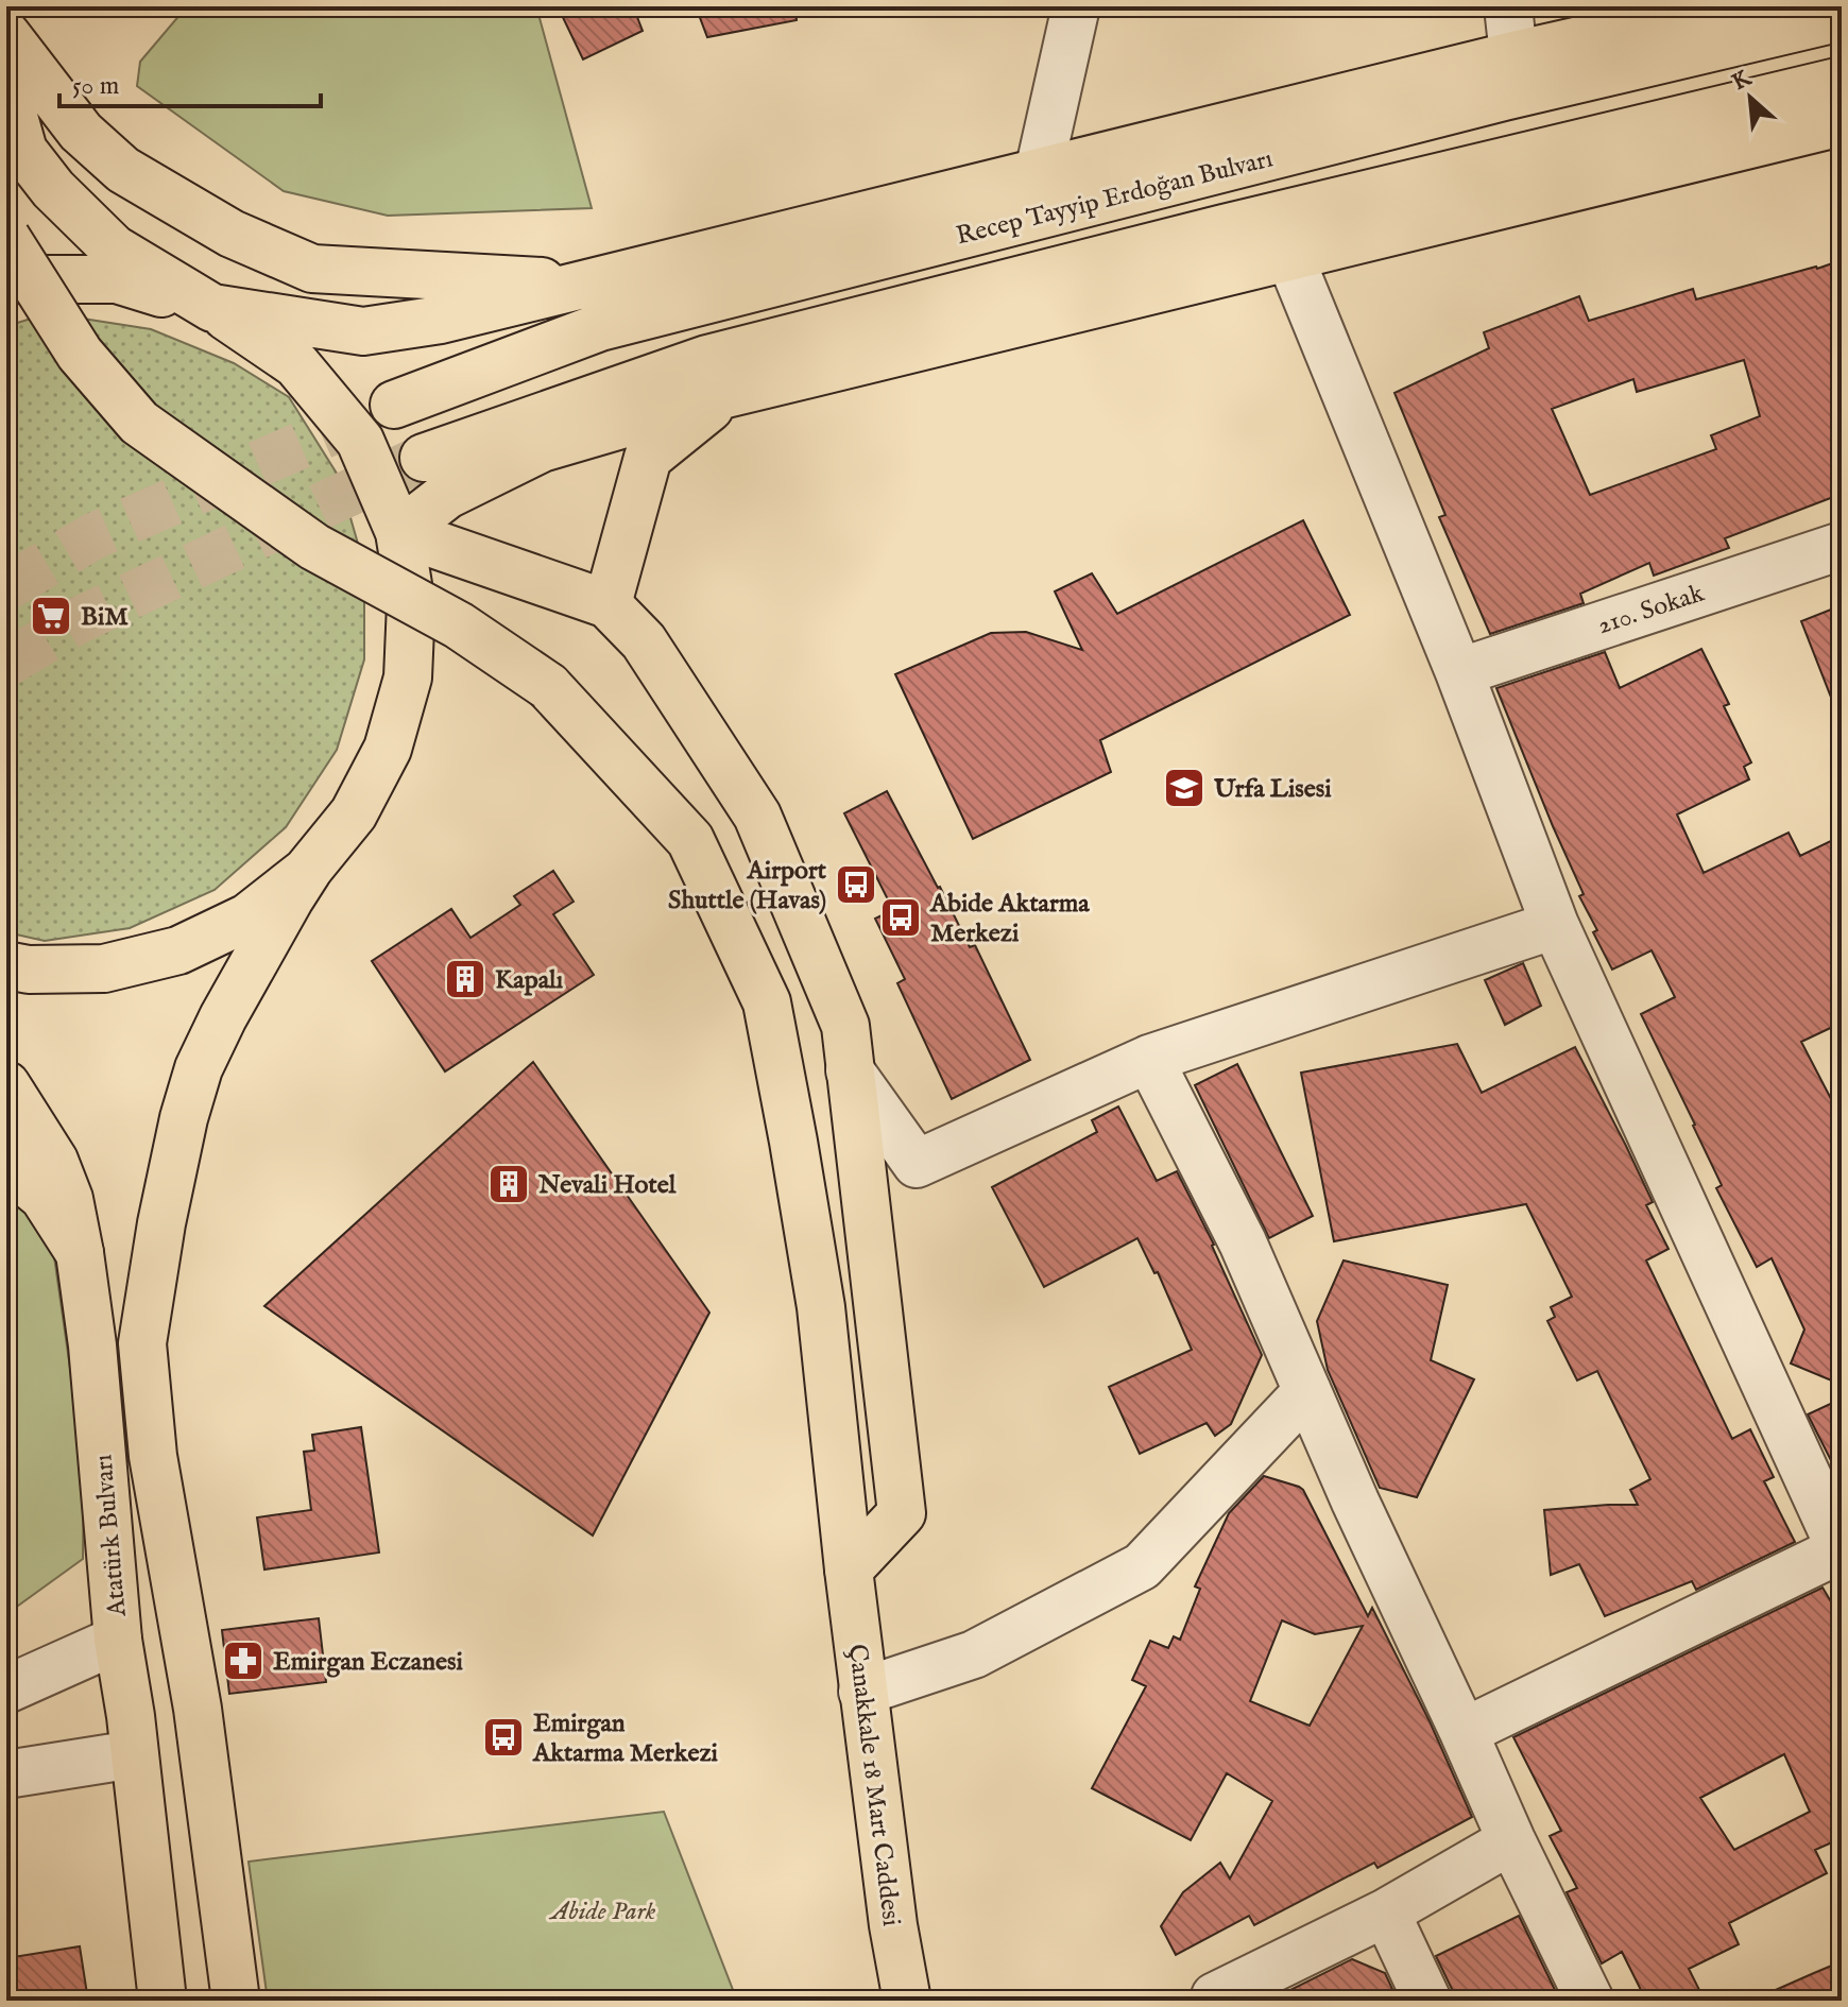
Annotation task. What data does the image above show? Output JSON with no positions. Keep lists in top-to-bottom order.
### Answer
{
  "streets": {
    "main road": ["Recep Tayyip Erdoğan Bulvarı", "Atatürk Bulvarı", "Çanakkale 18 Mart Caddesi"],
    "street": ["210. Sokak"]
  },
  "parks": ["Abide Park"],
  "places": {
    "supermarket": ["BiM"],
    "school or university": ["Urfa Lisesi"],
    "bus stop": ["Airport Shuttle (Havas)", "Abide Aktarma Merkezi", "Emirgan Aktarma Merkezi"],
    "building": ["Kapalı", "Nevali Hotel"],
    "pharmacy": ["Emirgan Eczanesi"]
  },
  "scale_bar": "50 m",
  "north": "top left"
}
